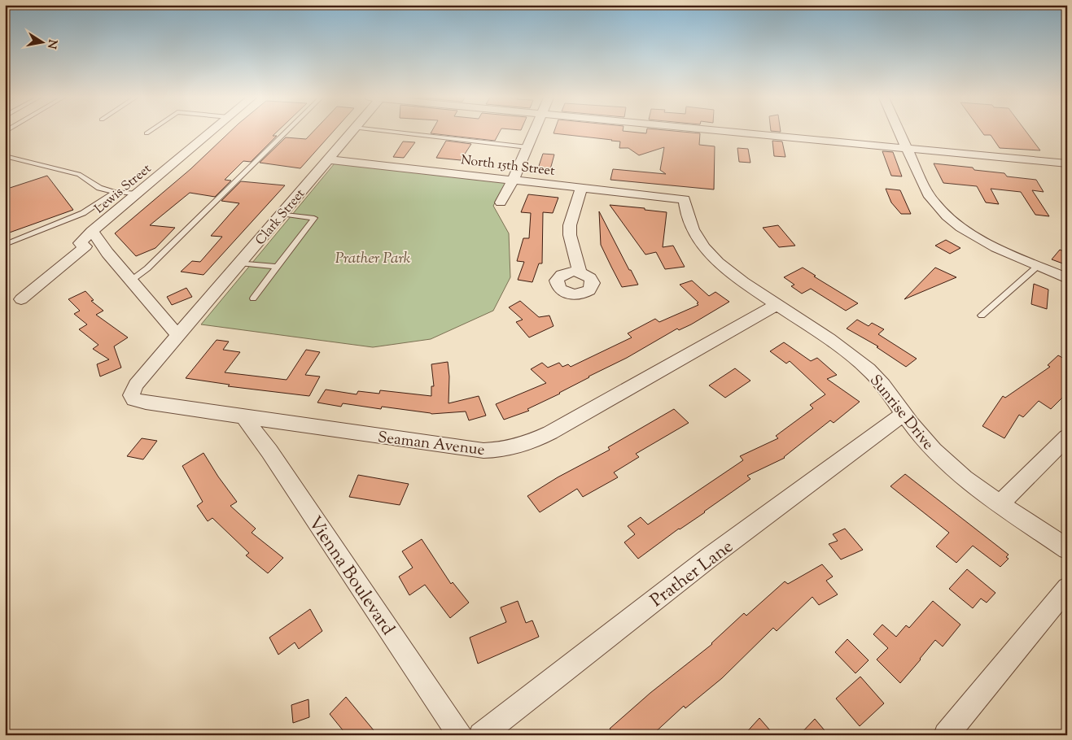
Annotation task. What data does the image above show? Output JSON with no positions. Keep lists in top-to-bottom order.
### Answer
{
  "streets": {
    "street": [
      "North 15th Street",
      "Lewis Street",
      "Clark Street",
      "Sunrise Drive",
      "Seaman Avenue",
      "Prather Lane",
      "Vienna Boulevard"
    ]
  },
  "crossings": [
    ["North 15th Street", "Clark Street"],
    ["North 15th Street", "Sunrise Drive"],
    ["Clark Street", "Seaman Avenue"],
    ["Sunrise Drive", "Seaman Avenue"],
    ["Sunrise Drive", "Prather Lane"],
    ["Seaman Avenue", "Vienna Boulevard"]
  ],
  "parks": ["Prather Park"],
  "north": "right"
}
